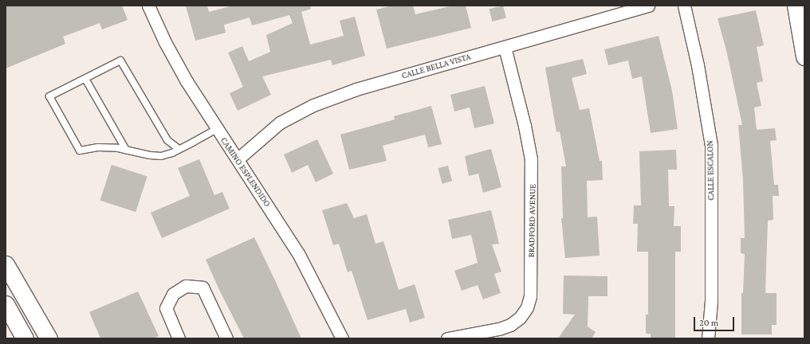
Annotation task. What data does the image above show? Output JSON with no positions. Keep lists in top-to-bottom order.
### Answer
{
  "streets": {
    "street": [
      "CALLE BELLA VISTA",
      "CALLE ESCALON",
      "CAMINO ESPLENDIDO",
      "BRADFORD AVENUE"
    ]
  },
  "crossings": [
    ["CALLE BELLA VISTA", "CAMINO ESPLENDIDO"],
    ["CALLE BELLA VISTA", "BRADFORD AVENUE"]
  ],
  "scale_bar": "20 m"
}
